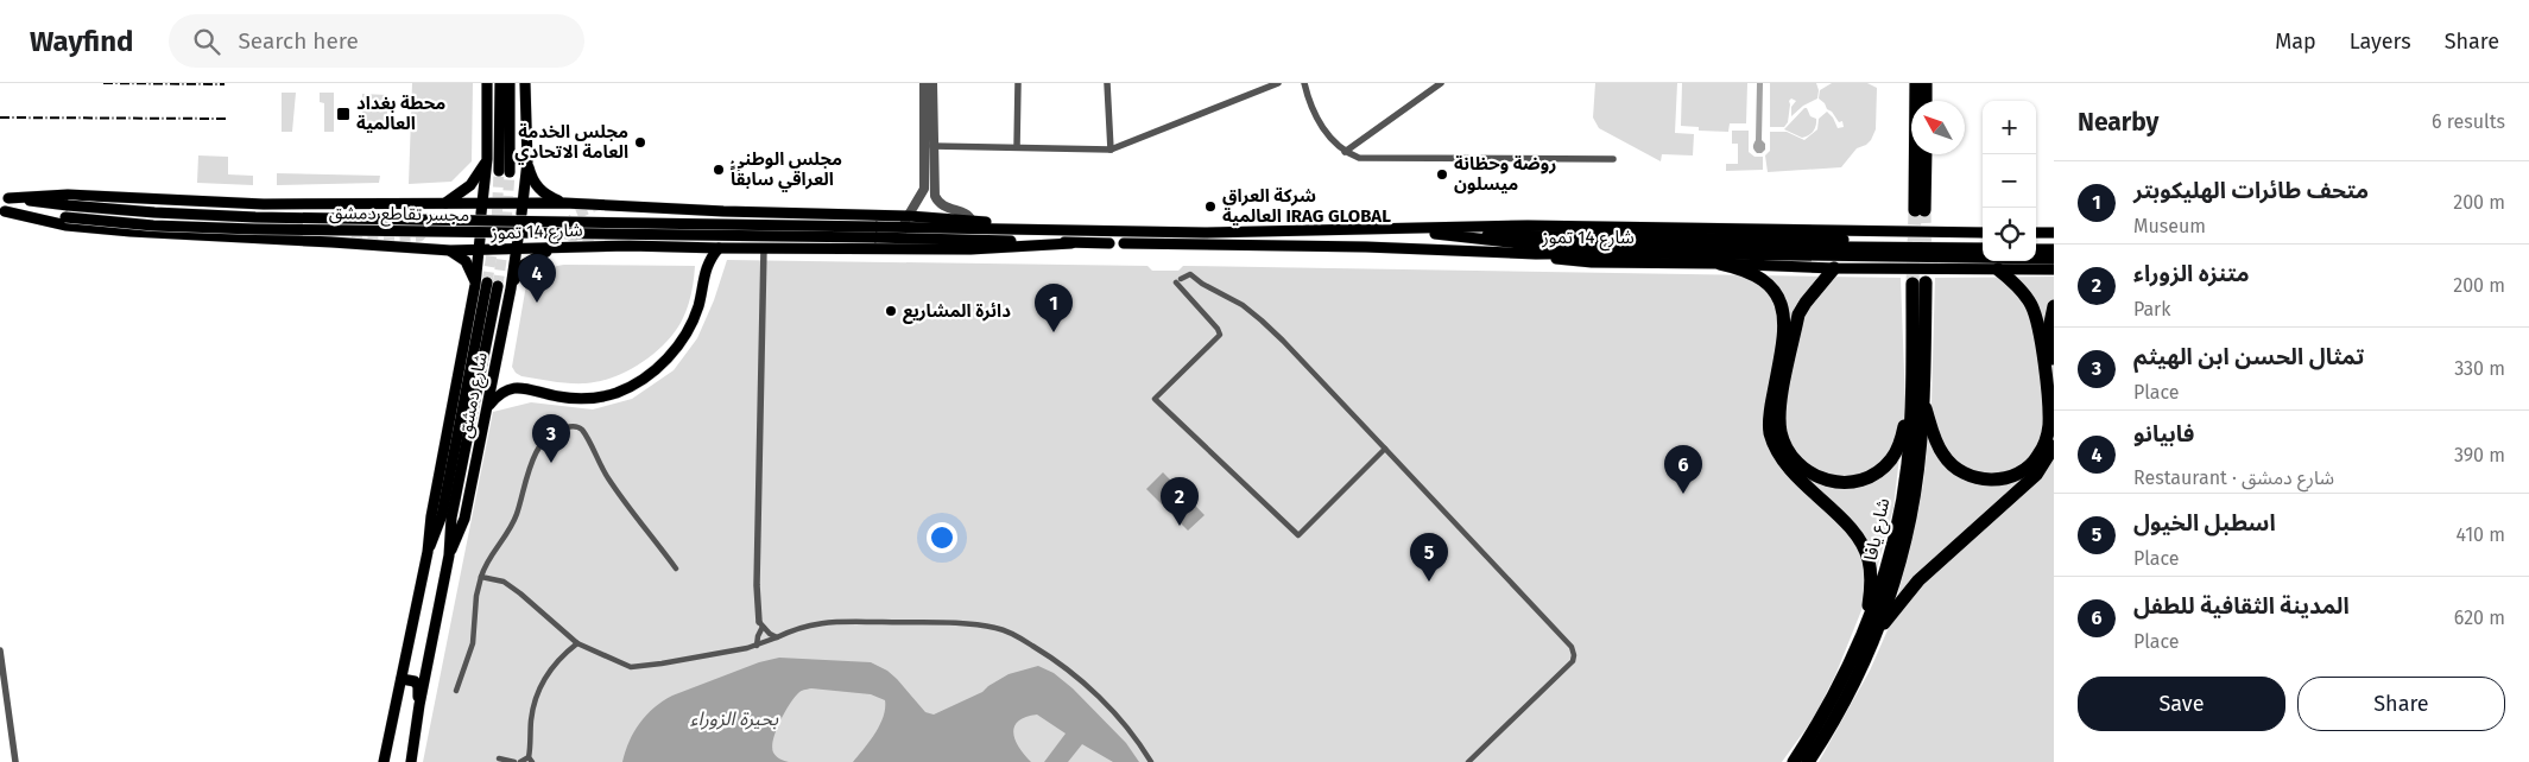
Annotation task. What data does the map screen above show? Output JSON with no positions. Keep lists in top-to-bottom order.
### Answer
{
  "streets": {
    "highway": ["شارع يافا"],
    "main road": ["مجسر تقاطع دمشق", "شارع 14 تموز", "شارع دمشق"]
  },
  "crossings": [
    ["مجسر تقاطع دمشق", "شارع 14 تموز"],
    ["شارع 14 تموز", "شارع دمشق"]
  ],
  "water": ["بحيرة الزوراء"],
  "places": {
    "transit": ["محطة بغداد العالمية"],
    "other": [
      "مجلس الخدمة العامة الاتحادي",
      "مجلس الوطني العراقي سابقاً",
      "روضة وحظانة ميسلون",
      "شركة العراق العالمية IRAG GLOBAL",
      "دائرة المشاريع"
    ]
  },
  "north": "top left",
  "page": {
    "header": "Wayfind",
    "search": "Search here",
    "nav": ["Map", "Layers", "Share"],
    "heading": ["Nearby", "6 results"],
    "map_buttons": ["+", "−"],
    "list": [
      {
        "mark": "1",
        "name": "متحف طائرات الهليكوبتر",
        "note": "Museum",
        "value": "200 m"
      },
      {
        "mark": "2",
        "name": "متنزه الزوراء",
        "note": "Park",
        "value": "200 m"
      },
      {
        "mark": "3",
        "name": "تمثال الحسن ابن الهيثم",
        "note": "Place",
        "value": "330 m"
      },
      {
        "mark": "4",
        "name": "فابيانو",
        "note": "Restaurant · شارع دمشق",
        "value": "390 m"
      },
      {
        "mark": "5",
        "name": "اسطبل الخيول",
        "note": "Place",
        "value": "410 m"
      },
      {
        "mark": "6",
        "name": "المدينة الثقافية للطفل",
        "note": "Place",
        "value": "620 m"
      }
    ],
    "pins": [
      "4",
      "1",
      "3",
      "6",
      "2",
      "5"
    ],
    "buttons": ["Save", "Share"]
  }
}
